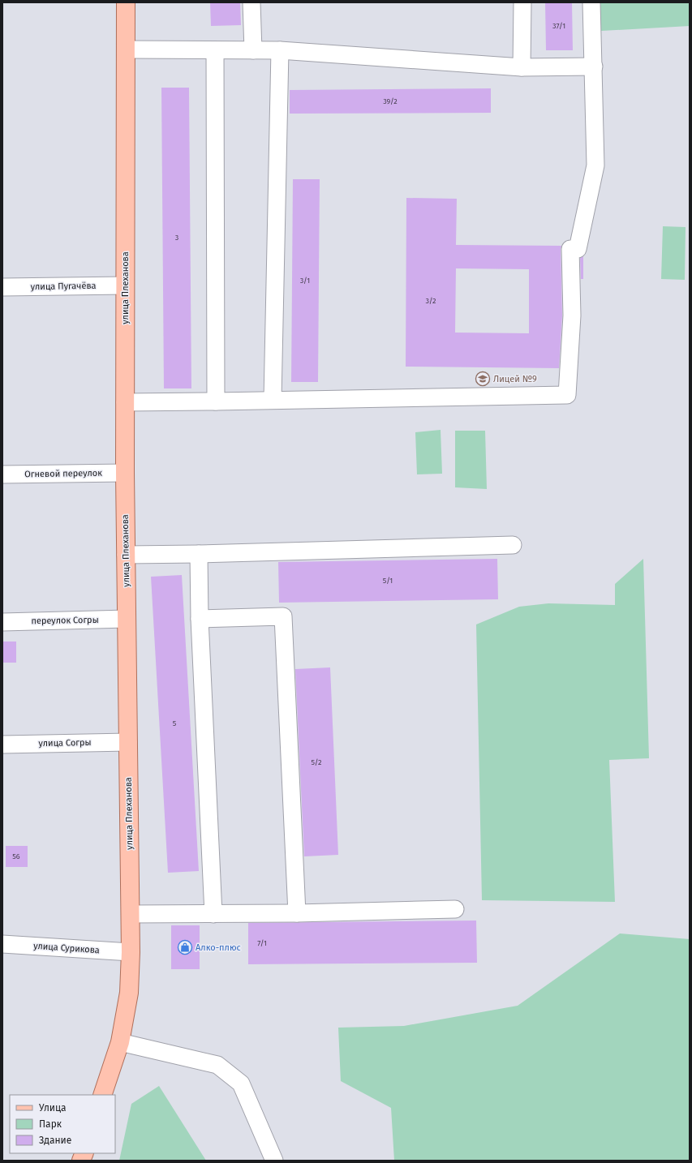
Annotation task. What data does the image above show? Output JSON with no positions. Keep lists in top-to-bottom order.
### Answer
{
  "streets": {
    "main road": ["улица Плеханова"],
    "street": [
      "улица Пугачёва",
      "Огневой переулок",
      "переулок Согры",
      "улица Согры",
      "улица Сурикова"
    ]
  },
  "crossings": [
    ["улица Пугачёва", "улица Плеханова"],
    ["улица Плеханова", "Огневой переулок"],
    ["улица Плеханова", "переулок Согры"],
    ["улица Плеханова", "улица Согры"],
    ["улица Плеханова", "улица Сурикова"]
  ],
  "places": {
    "school or university": ["Лицей №9"],
    "shop": ["Алко-плюс"]
  },
  "house_numbers": [
    "37/1",
    "39/2",
    "3",
    "3/1",
    "3/2",
    "5/1",
    "5",
    "5/2",
    "56",
    "7/1"
  ],
  "legend": ["Улица", "Парк", "Здание"]
}
